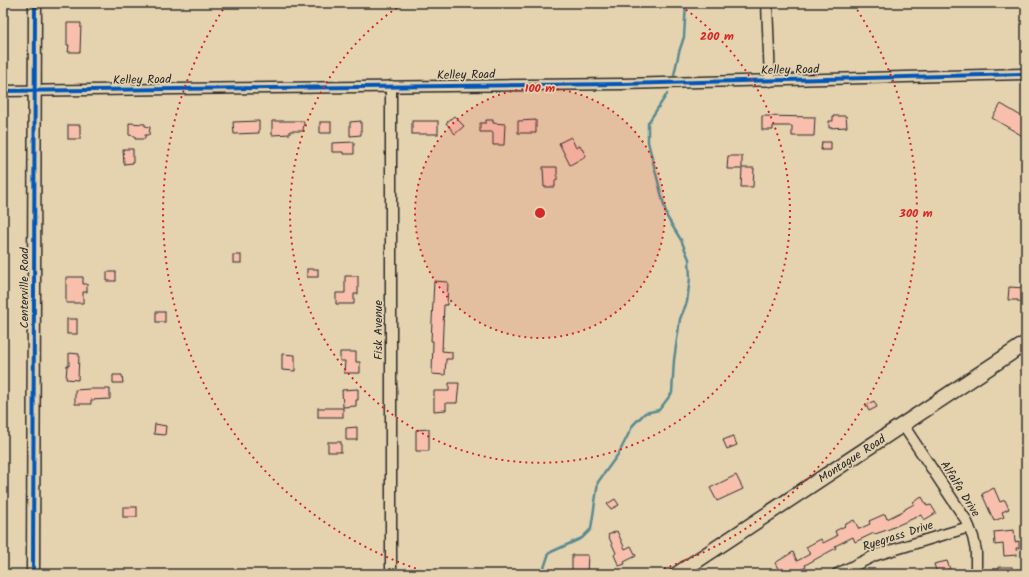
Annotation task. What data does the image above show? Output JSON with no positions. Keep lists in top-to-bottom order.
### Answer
{
  "streets": {
    "main road": ["Montague Road"],
    "street": [
      "Kelley Road",
      "Centerville Road",
      "Fisk Avenue",
      "Alfalfa Drive",
      "Ryegrass Drive"
    ]
  },
  "crossings": [
    ["Kelley Road", "Centerville Road"],
    ["Kelley Road", "Fisk Avenue"],
    ["Montague Road", "Alfalfa Drive"],
    ["Alfalfa Drive", "Ryegrass Drive"]
  ],
  "rings": ["200 m", "100 m", "300 m"]
}
